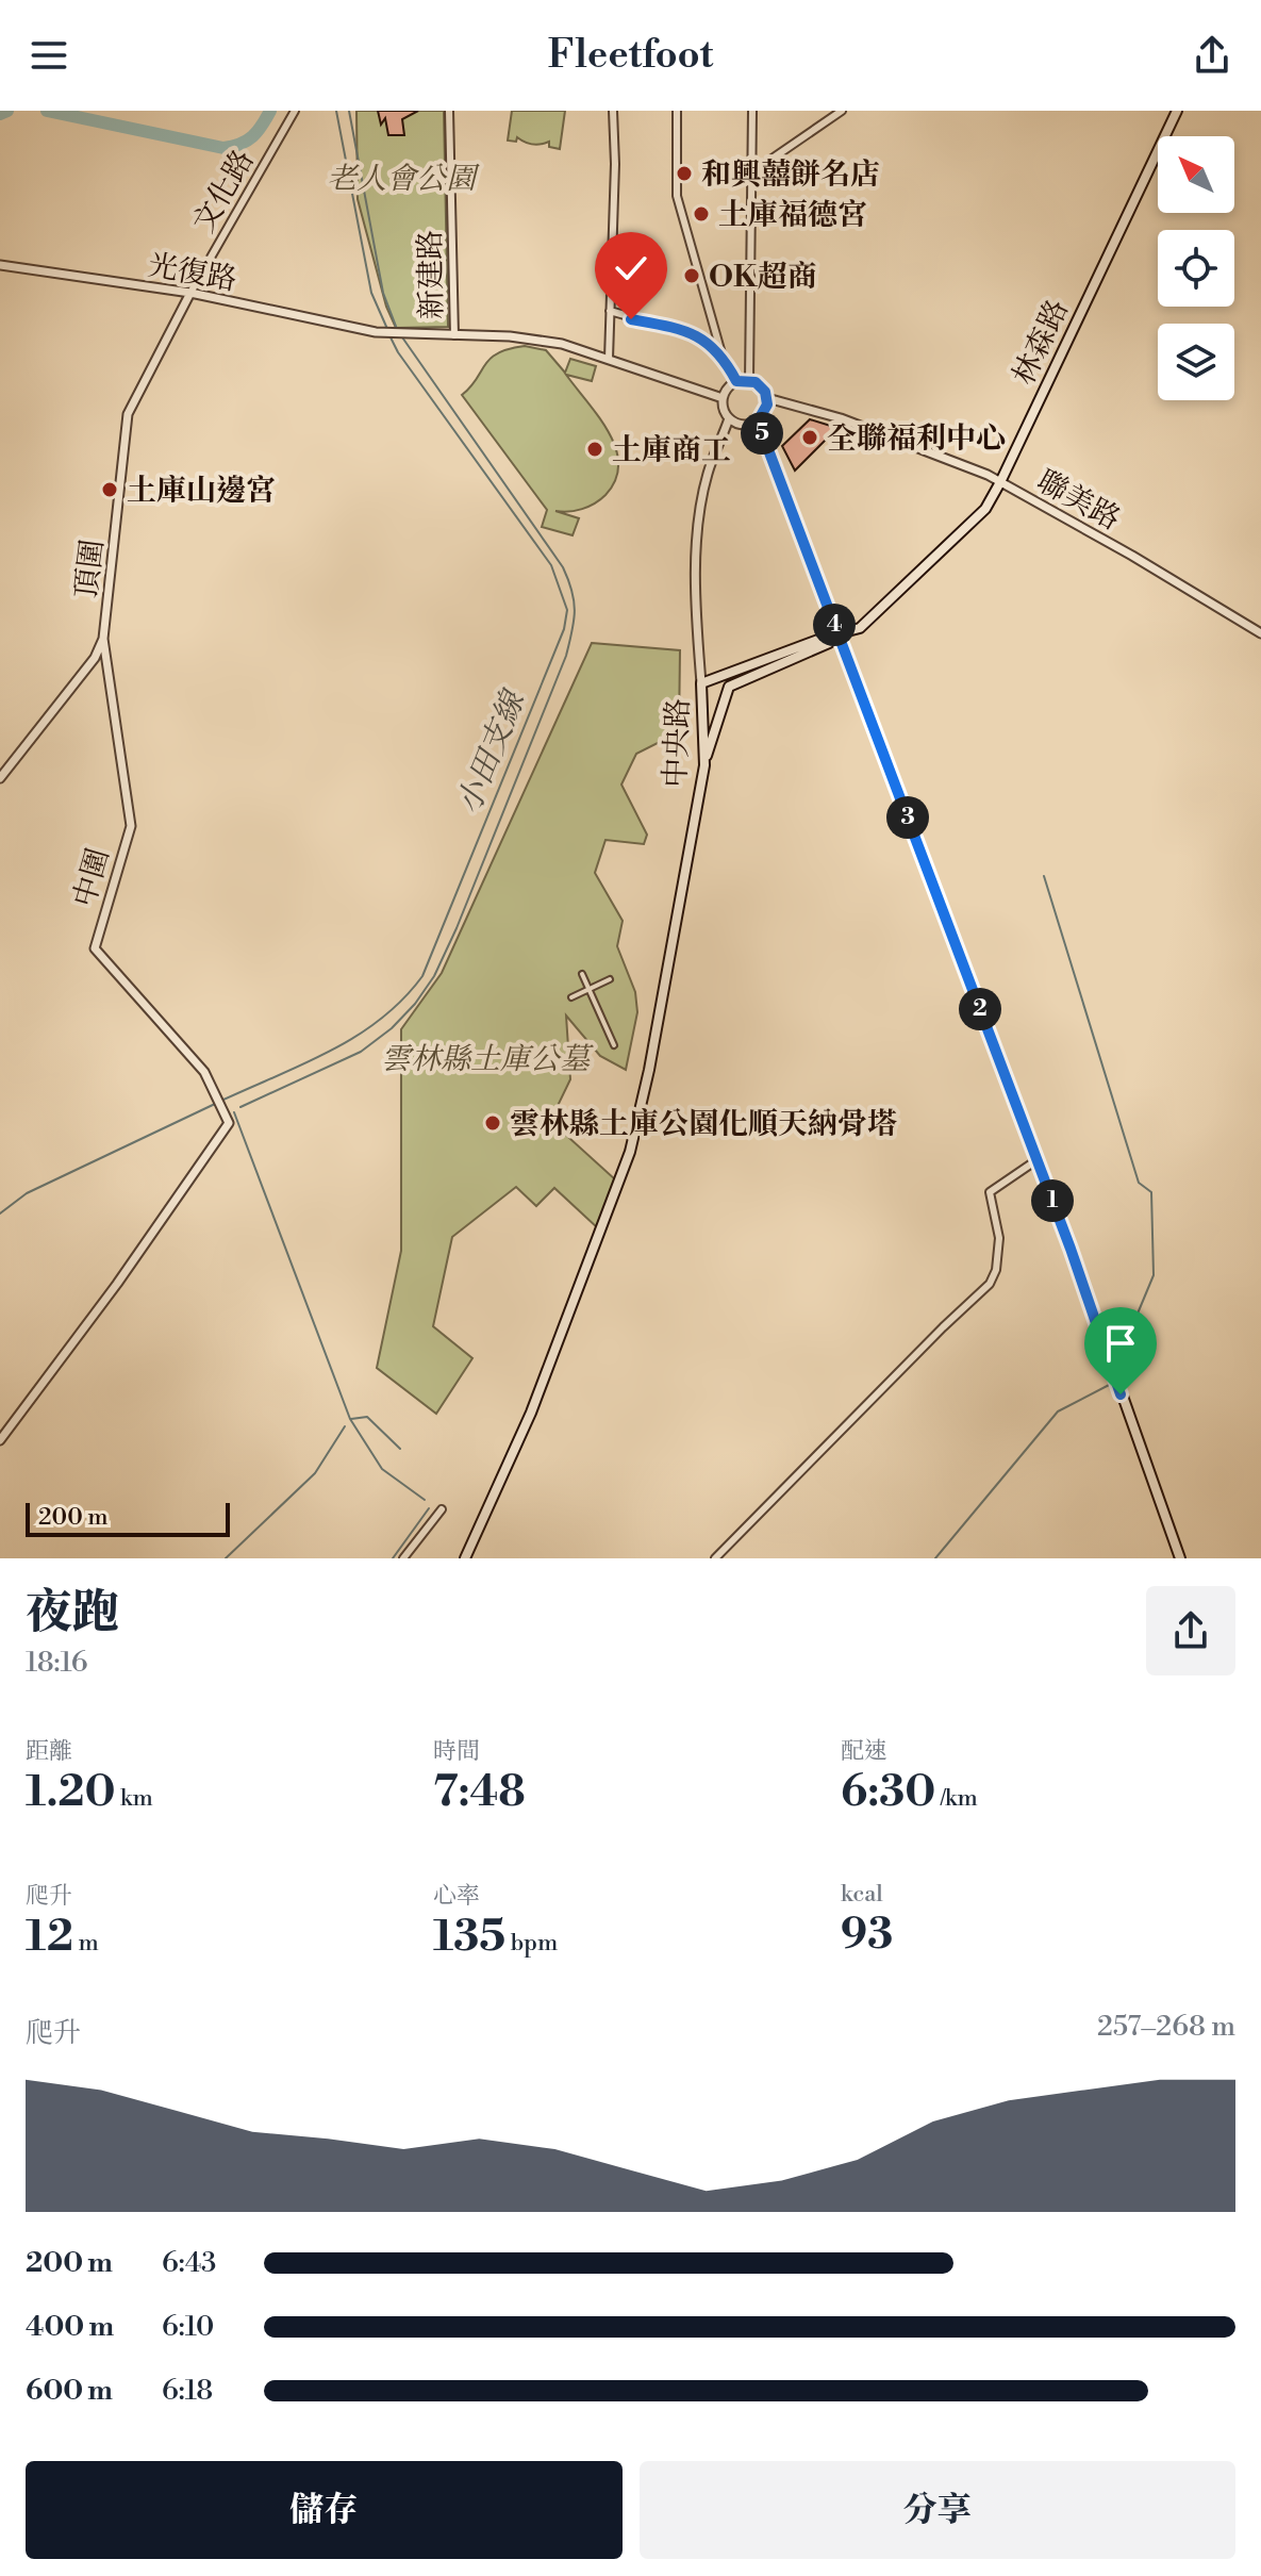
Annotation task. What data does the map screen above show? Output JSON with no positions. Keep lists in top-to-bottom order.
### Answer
{
  "streets": {
    "main road": ["林森路", "中央路"],
    "street": [
      "文化路",
      "光復路",
      "新建路",
      "聯美路",
      "頂圍",
      "中圍"
    ]
  },
  "crossings": [
    ["文化路", "光復路"],
    ["文化路", "頂圍"],
    ["光復路", "新建路"],
    ["光復路", "頂圍"],
    ["林森路", "聯美路"],
    ["林森路", "中央路"],
    ["聯美路", "中央路"],
    ["頂圍", "中圍"]
  ],
  "water": ["小田支線"],
  "parks": ["老人會公園", "雲林縣土庫公墓"],
  "places": [
    "和興囍餅名店",
    "土庫福德宮",
    "OK超商",
    "全聯福利中心",
    "土庫商工",
    "土庫山邊宮",
    "雲林縣土庫公園化順天納骨塔"
  ],
  "scale_bar": "200 m",
  "north": "top left",
  "page": {
    "header": "Fleetfoot",
    "pins": [
      "5",
      "4",
      "3",
      "2",
      "1"
    ],
    "scale": "200 m",
    "heading": ["夜跑", "18:16"],
    "stats": [
      ["距離", "1.20 km"],
      ["時間", "7:48"],
      ["配速", "6:30 /km"],
      ["爬升", "12 m"],
      ["心率", "135 bpm"],
      ["kcal", "93"]
    ],
    "chart": ["爬升", "257–268 m"],
    "list": [
      {
        "name": "200 m",
        "note": "6:43"
      },
      {
        "name": "400 m",
        "note": "6:10"
      },
      {
        "name": "600 m",
        "note": "6:18"
      }
    ],
    "buttons": ["儲存", "分享"]
  }
}
